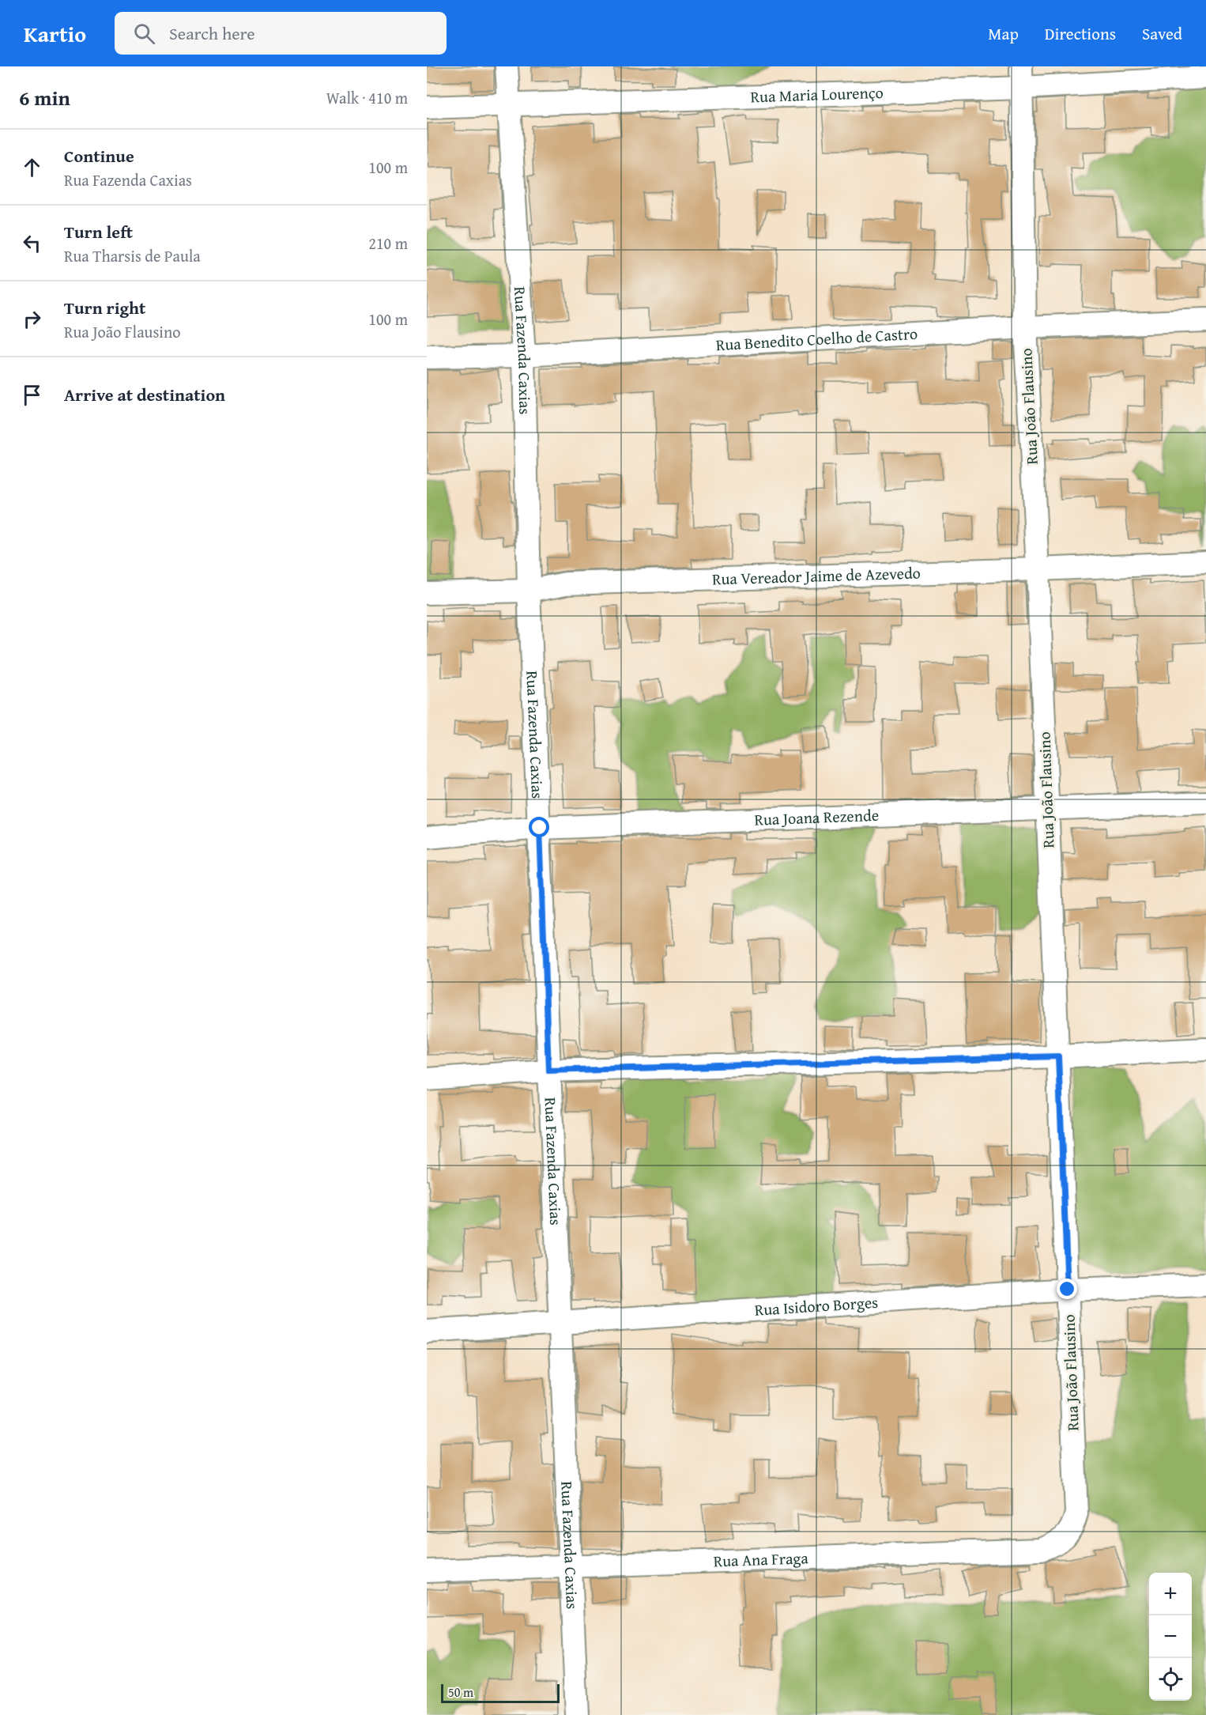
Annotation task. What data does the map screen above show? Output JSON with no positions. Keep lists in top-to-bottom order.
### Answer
{
  "streets": {
    "street": [
      "Rua Maria Lourenço",
      "Rua Benedito Coelho de Castro",
      "Rua Fazenda Caxias",
      "Rua João Flausino",
      "Rua Vereador Jaime de Azevedo",
      "Rua Joana Rezende",
      "Rua Isidoro Borges",
      "Rua Ana Fraga"
    ]
  },
  "crossings": [
    ["Rua Maria Lourenço", "Rua Fazenda Caxias"],
    ["Rua Maria Lourenço", "Rua João Flausino"],
    ["Rua Benedito Coelho de Castro", "Rua Fazenda Caxias"],
    ["Rua Benedito Coelho de Castro", "Rua João Flausino"],
    ["Rua Fazenda Caxias", "Rua Vereador Jaime de Azevedo"],
    ["Rua Fazenda Caxias", "Rua Joana Rezende"],
    ["Rua Fazenda Caxias", "Rua Isidoro Borges"],
    ["Rua Fazenda Caxias", "Rua Ana Fraga"],
    ["Rua João Flausino", "Rua Vereador Jaime de Azevedo"],
    ["Rua João Flausino", "Rua Joana Rezende"],
    ["Rua João Flausino", "Rua Isidoro Borges"],
    ["Rua João Flausino", "Rua Ana Fraga"]
  ],
  "scale_bar": "50 m",
  "page": {
    "header": "Kartio",
    "search": "Search here",
    "nav": ["Map", "Directions", "Saved"],
    "heading": ["6 min", "Walk · 410 m"],
    "list": [
      ["Continue", "Rua Fazenda Caxias", "100 m"],
      ["Turn left", "Rua Tharsis de Paula", "210 m"],
      ["Turn right", "Rua João Flausino", "100 m"],
      "Arrive at destination"
    ],
    "map_buttons": ["+", "−"],
    "scale": "50 m"
  }
}
